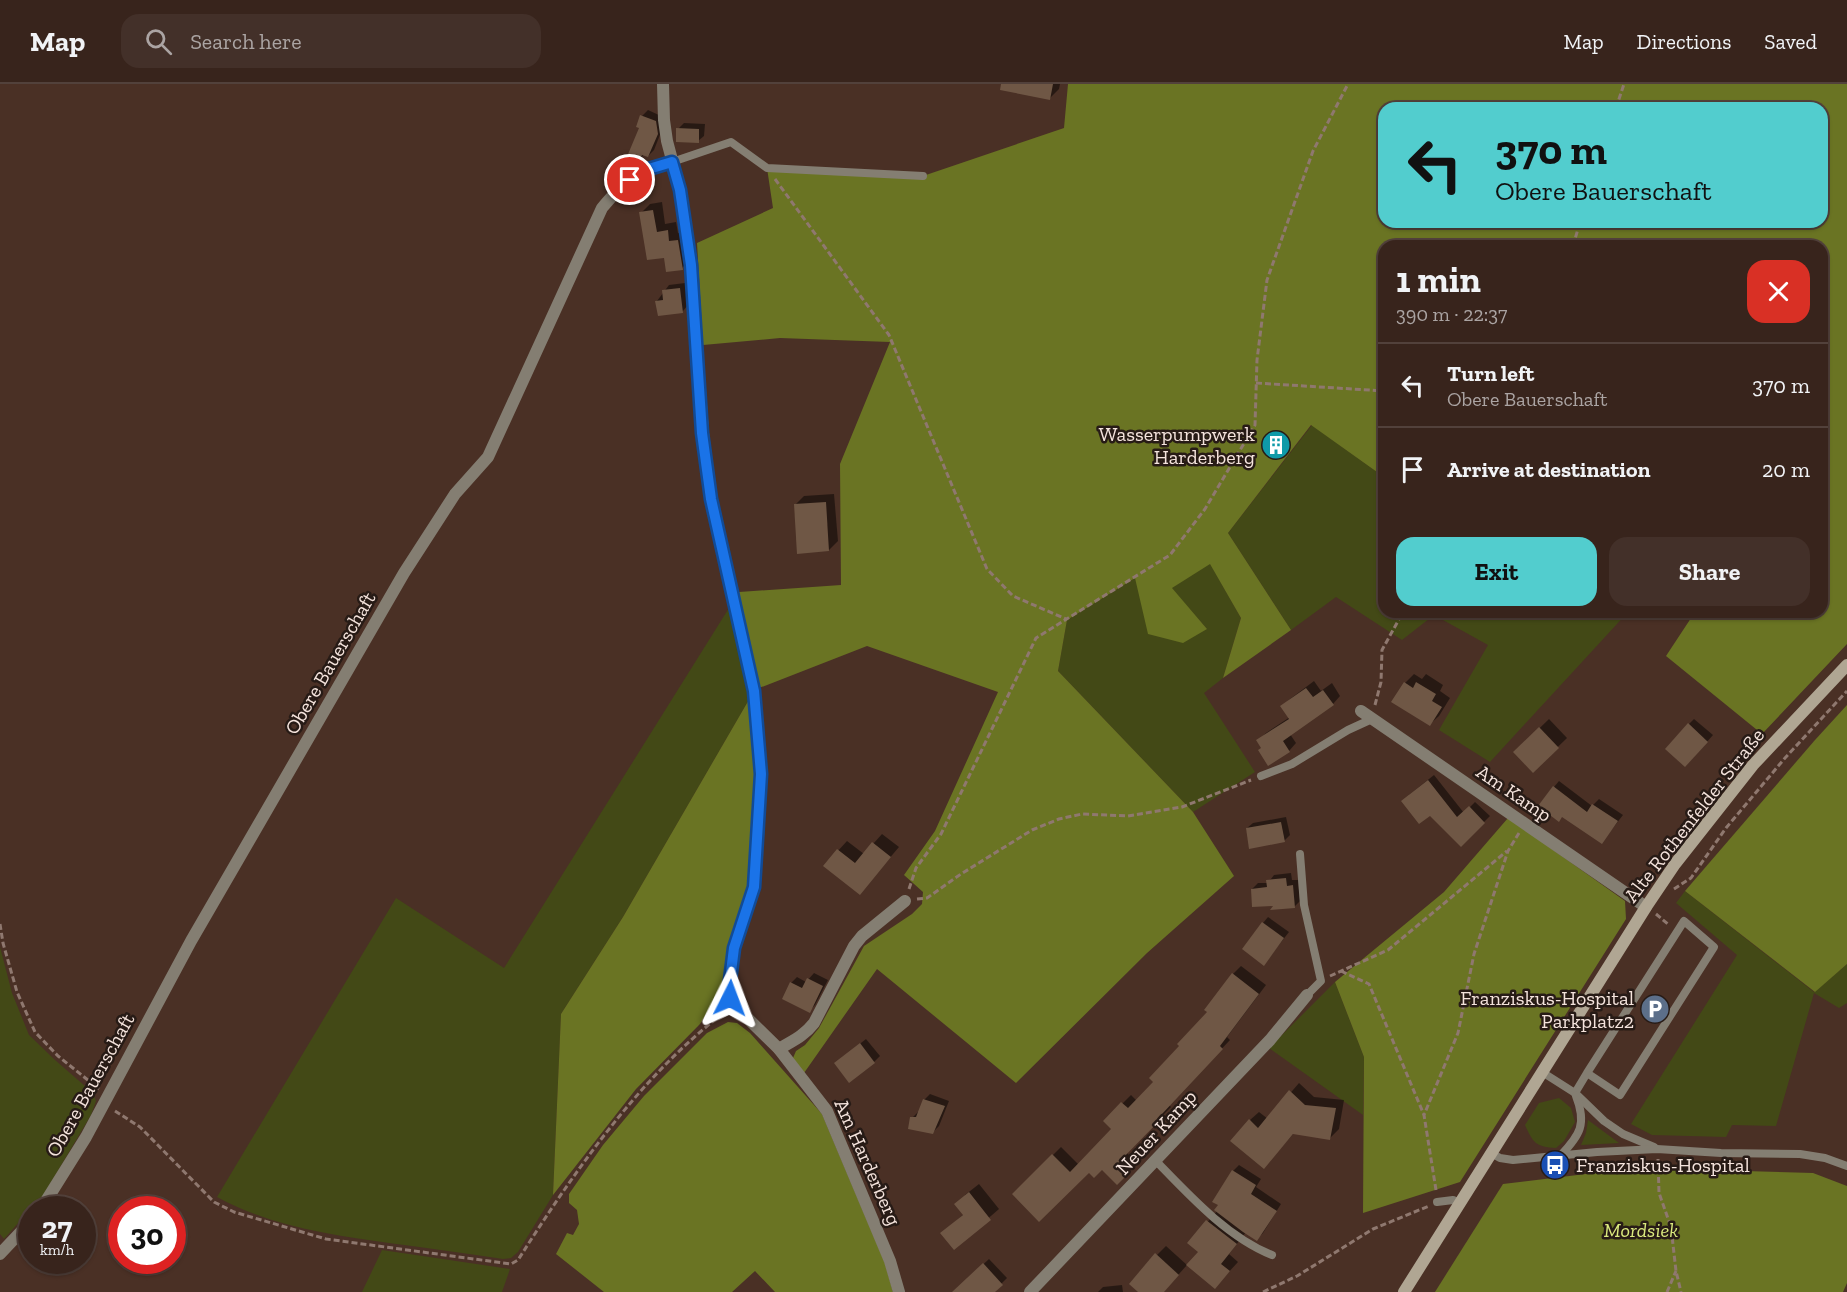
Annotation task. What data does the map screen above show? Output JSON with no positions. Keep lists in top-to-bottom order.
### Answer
{
  "streets": {
    "street": [
      "Obere Bauerschaft",
      "Am Kamp",
      "Alte Rothenfelder Straße",
      "Neuer Kamp",
      "Am Harderberg"
    ]
  },
  "crossings": [
    ["Am Kamp", "Alte Rothenfelder Straße"]
  ],
  "parks": ["Mordsiek"],
  "places": {
    "building": ["Wasserpumpwerk Harderberg"],
    "parking": ["Franziskus-Hospital Parkplatz2"],
    "bus stop": ["Franziskus-Hospital"]
  },
  "page": {
    "header": "Map",
    "search": "Search here",
    "nav": ["Map", "Directions", "Saved"],
    "turn": ["370 m", "Obere Bauerschaft"],
    "heading": ["1 min", "390 m · 22:37"],
    "list": [
      {
        "name": "Turn left",
        "note": "Obere Bauerschaft",
        "value": "370 m"
      },
      {
        "name": "Arrive at destination",
        "value": "20 m"
      }
    ],
    "buttons": ["Exit", "Share"],
    "speed": "27 km/h",
    "limit": "30"
  }
}
